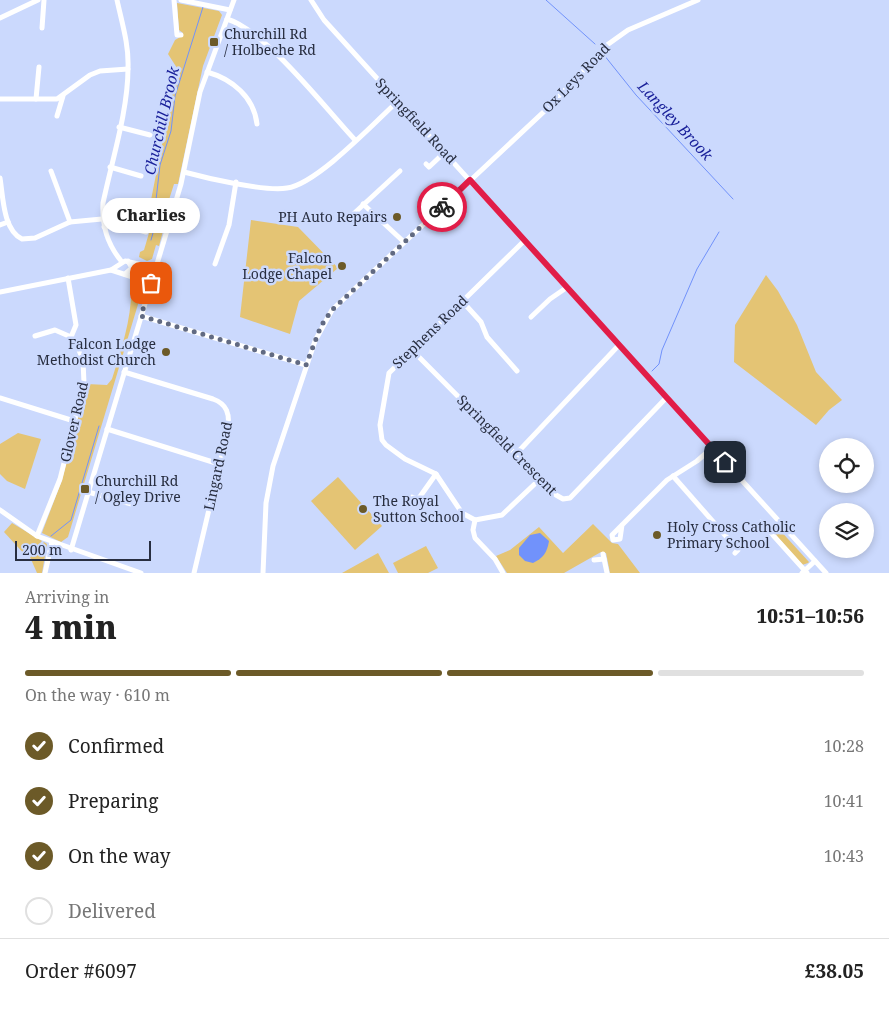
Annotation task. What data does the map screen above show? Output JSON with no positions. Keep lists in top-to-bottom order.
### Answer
{
  "streets": {
    "street": [
      "Ox Leys Road",
      "Springfield Road",
      "Stephens Road",
      "Glover Road",
      "Springfield Crescent",
      "Lingard Road"
    ]
  },
  "crossings": [
    ["Ox Leys Road", "Springfield Road"],
    ["Springfield Road", "Stephens Road"],
    ["Springfield Road", "Springfield Crescent"],
    ["Stephens Road", "Springfield Crescent"]
  ],
  "water": ["Churchill Brook", "Langley Brook"],
  "places": {
    "transit": ["Churchill Rd / Holbeche Rd", "Churchill Rd / Ogley Drive"],
    "other": [
      "PH Auto Repairs",
      "Falcon Lodge Chapel",
      "Charlies",
      "Falcon Lodge Methodist Church",
      "The Royal Sutton School",
      "Holy Cross Catholic Primary School"
    ]
  },
  "scale_bar": "200 m",
  "page": {
    "bubble": "Charlies",
    "scale": "200 m",
    "heading": ["4 min", "Arriving in", "10:51–10:56"],
    "panel": ["Order #6097", "£38.05"],
    "bar": "On the way · 610 m",
    "list": [
      ["Confirmed", "10:28"],
      ["Preparing", "10:41"],
      ["On the way", "10:43"],
      "Delivered"
    ]
  }
}
